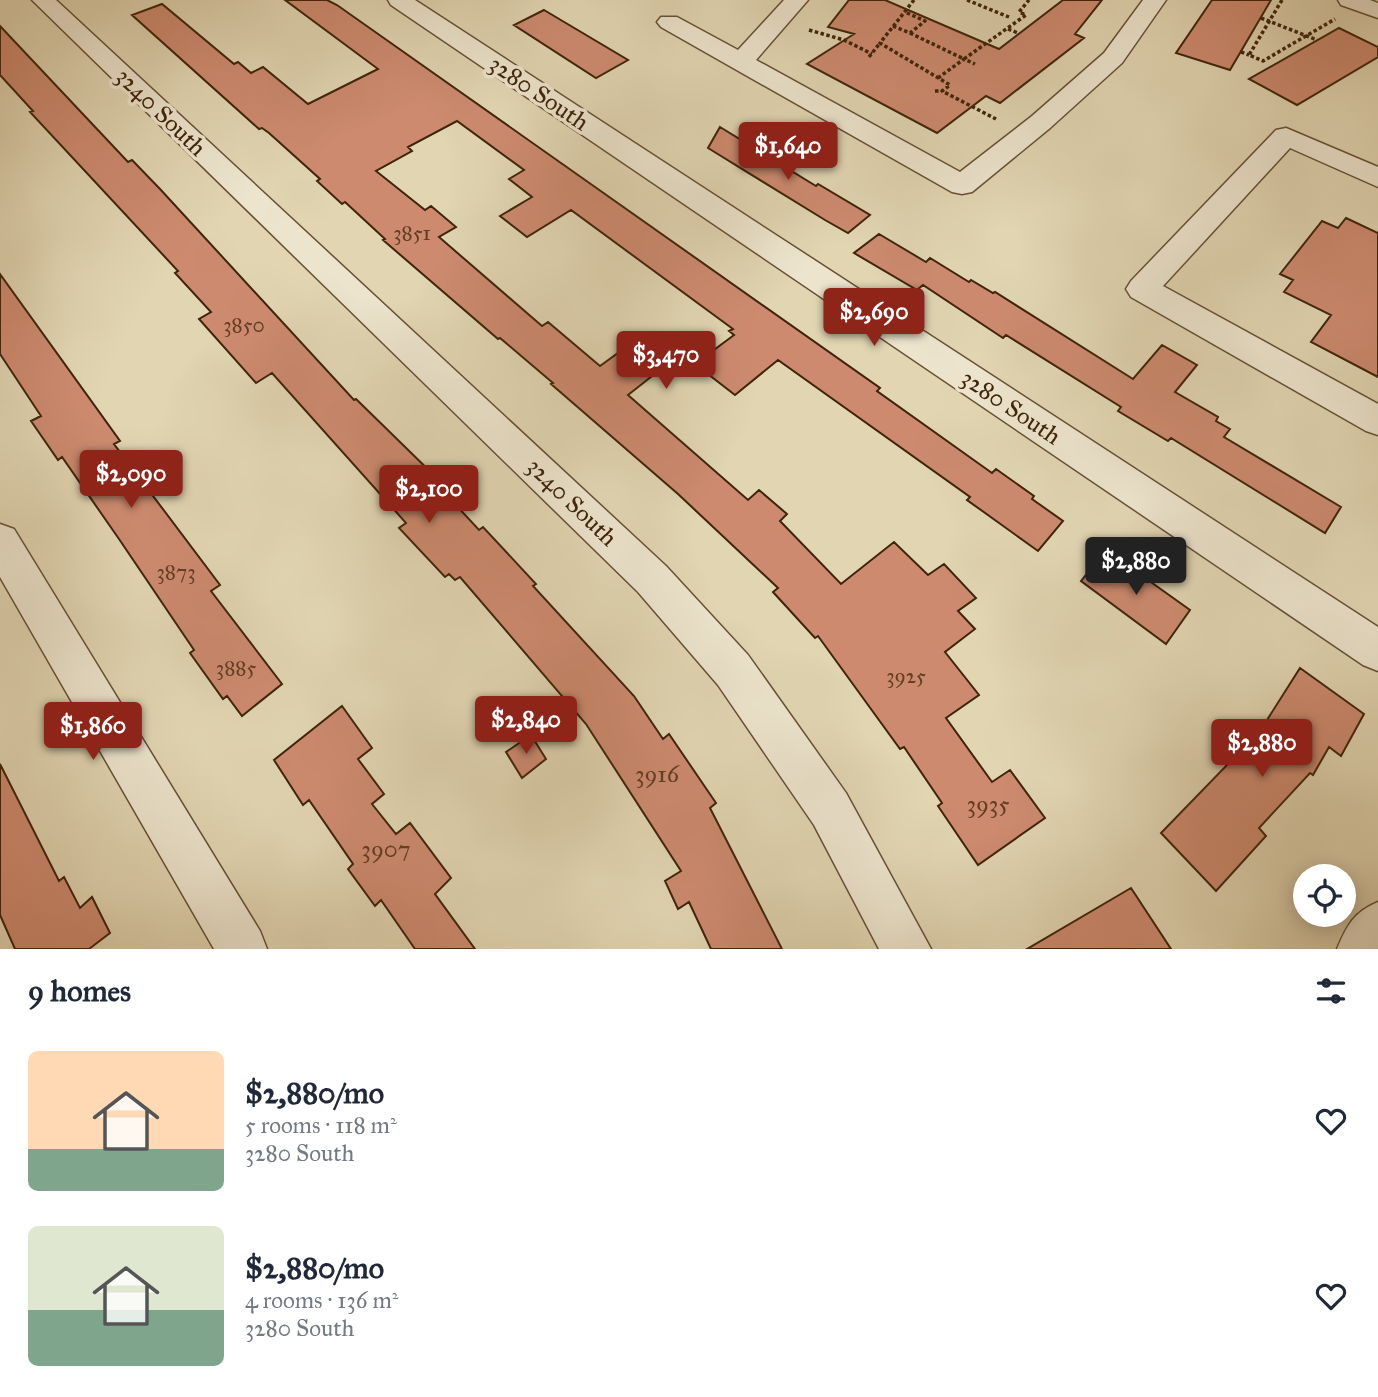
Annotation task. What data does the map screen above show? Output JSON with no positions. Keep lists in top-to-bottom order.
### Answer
{
  "streets": {
    "street": ["3280 South", "3240 South"]
  },
  "house_numbers": [
    "3851",
    "3850",
    "3873",
    "3885",
    "3925",
    "3916",
    "3935",
    "3907"
  ],
  "page": {
    "price": [
      "$1,640",
      "$2,690",
      "$3,470",
      "$2,090",
      "$2,100",
      "$2,880",
      "$2,840",
      "$1,860",
      "$2,880"
    ],
    "heading": "9 homes",
    "list": [
      {
        "name": "$2,880/mo",
        "note": "5 rooms · 118 m² · 3280 South"
      },
      {
        "name": "$2,880/mo",
        "note": "4 rooms · 136 m² · 3280 South"
      }
    ]
  }
}
